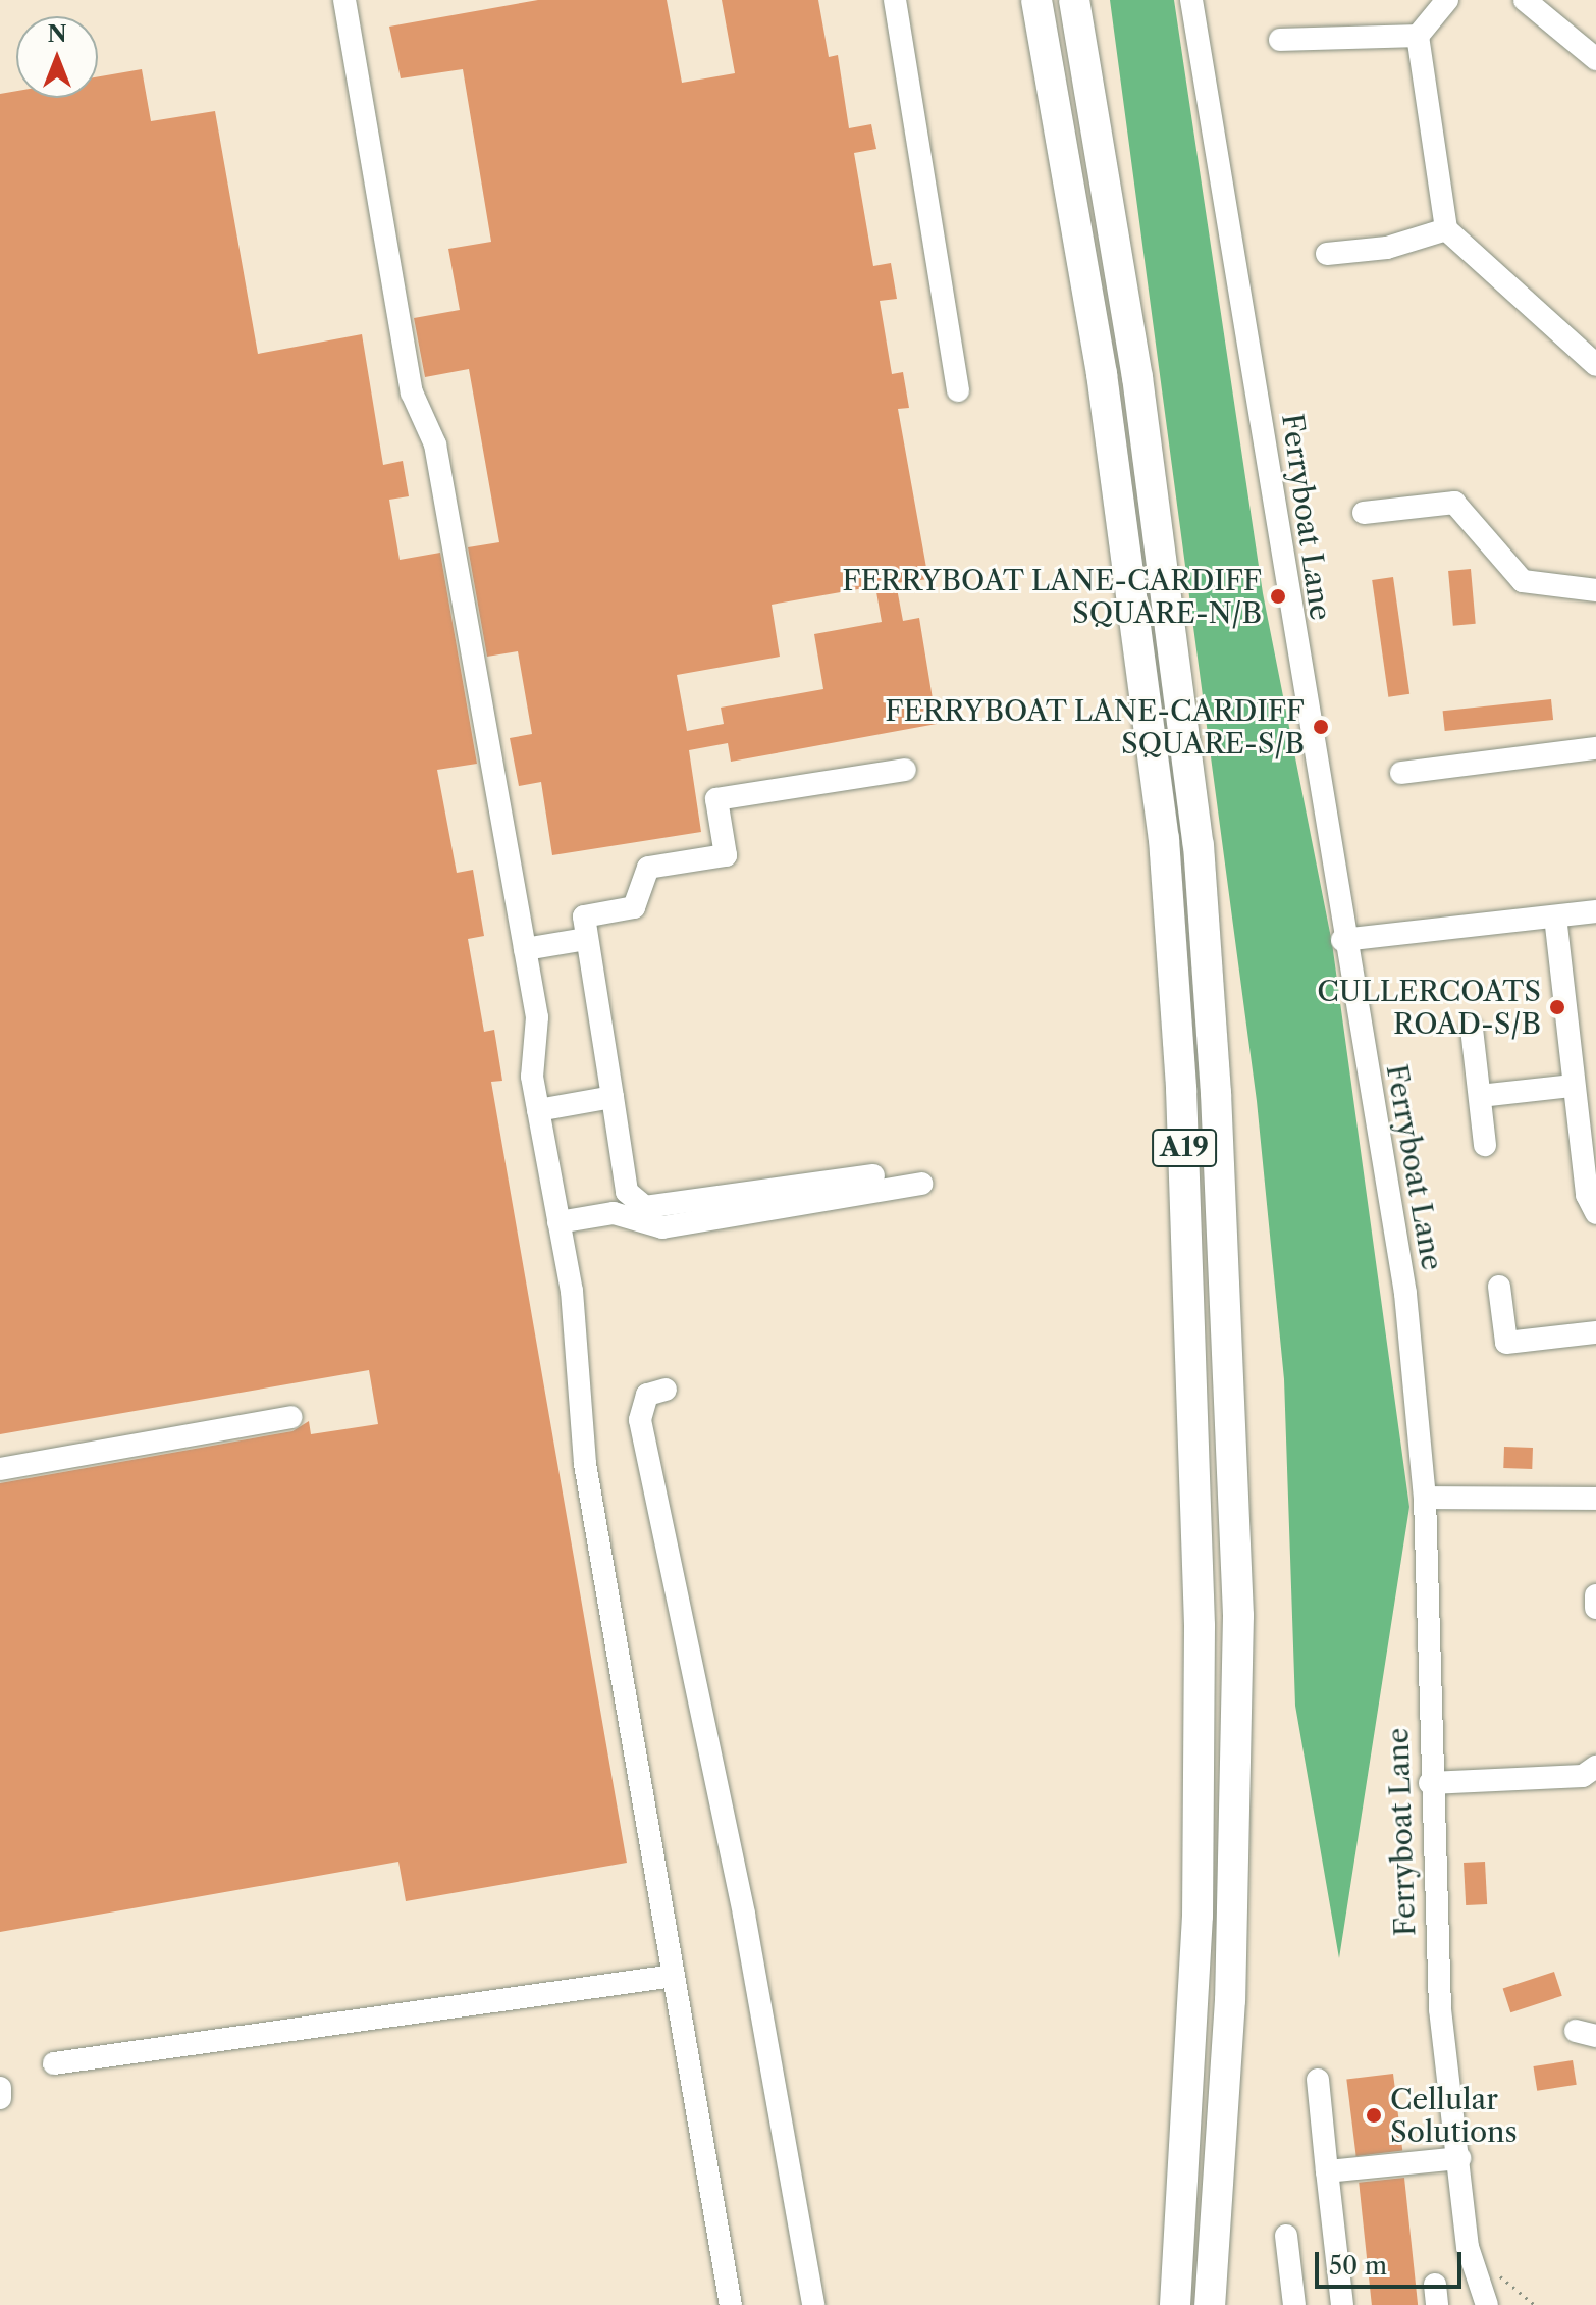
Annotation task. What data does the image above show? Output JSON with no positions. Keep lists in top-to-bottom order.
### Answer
{
  "streets": {
    "highway": ["A19"],
    "street": ["Ferryboat Lane"]
  },
  "places": [
    "FERRYBOAT LANE-CARDIFF SQUARE-N/B",
    "FERRYBOAT LANE-CARDIFF SQUARE-S/B",
    "CULLERCOATS ROAD-S/B",
    "Cellular Solutions"
  ],
  "scale_bar": "50 m",
  "north": "top"
}
